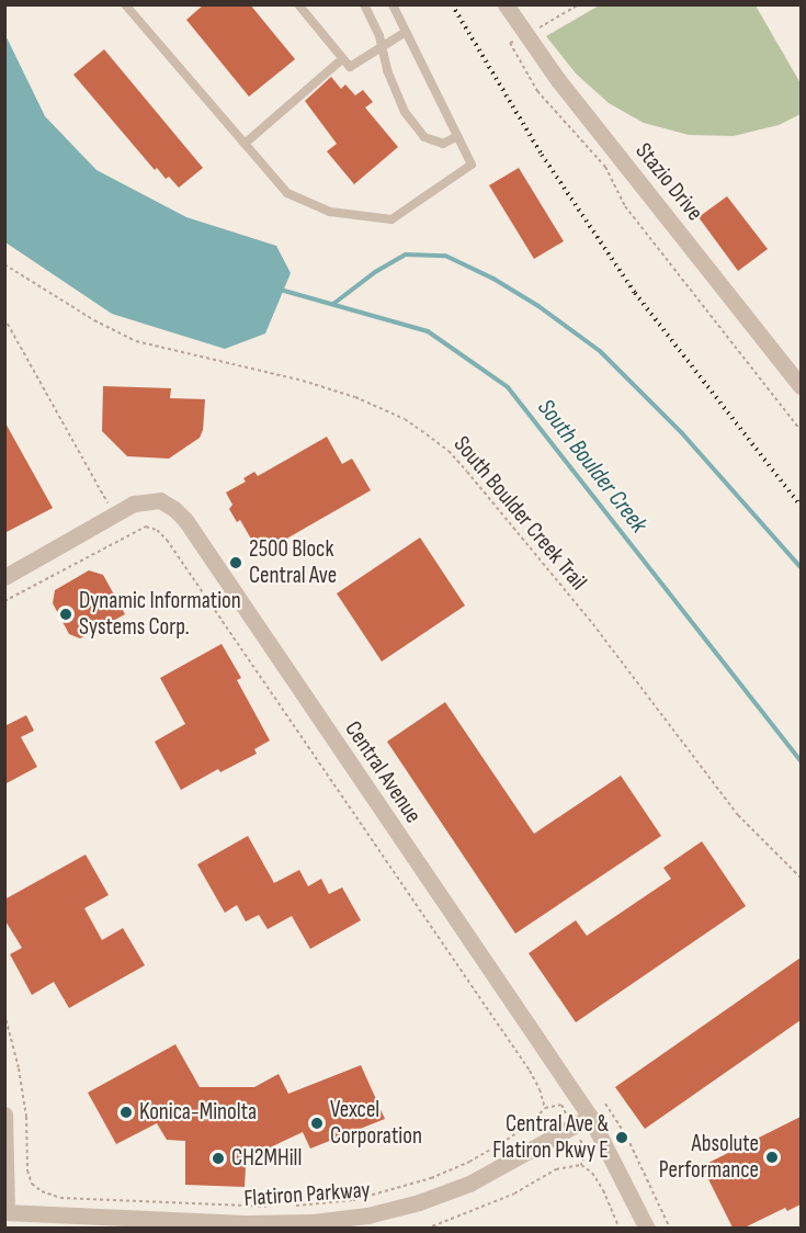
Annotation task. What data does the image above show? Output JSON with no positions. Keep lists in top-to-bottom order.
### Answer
{
  "streets": {
    "street": ["Stazio Drive", "Central Avenue", "Flatiron Parkway"],
    "path": ["South Boulder Creek Trail"]
  },
  "crossings": [
    ["Central Avenue", "Flatiron Parkway"]
  ],
  "water": ["South Boulder Creek"],
  "places": [
    "2500 Block Central Ave",
    "Dynamic Information Systems Corp.",
    "Konica-Minolta",
    "Vexcel Corporation",
    "Central Ave & Flatiron Pkwy E",
    "Absolute Performance",
    "CH2MHill"
  ]
}
